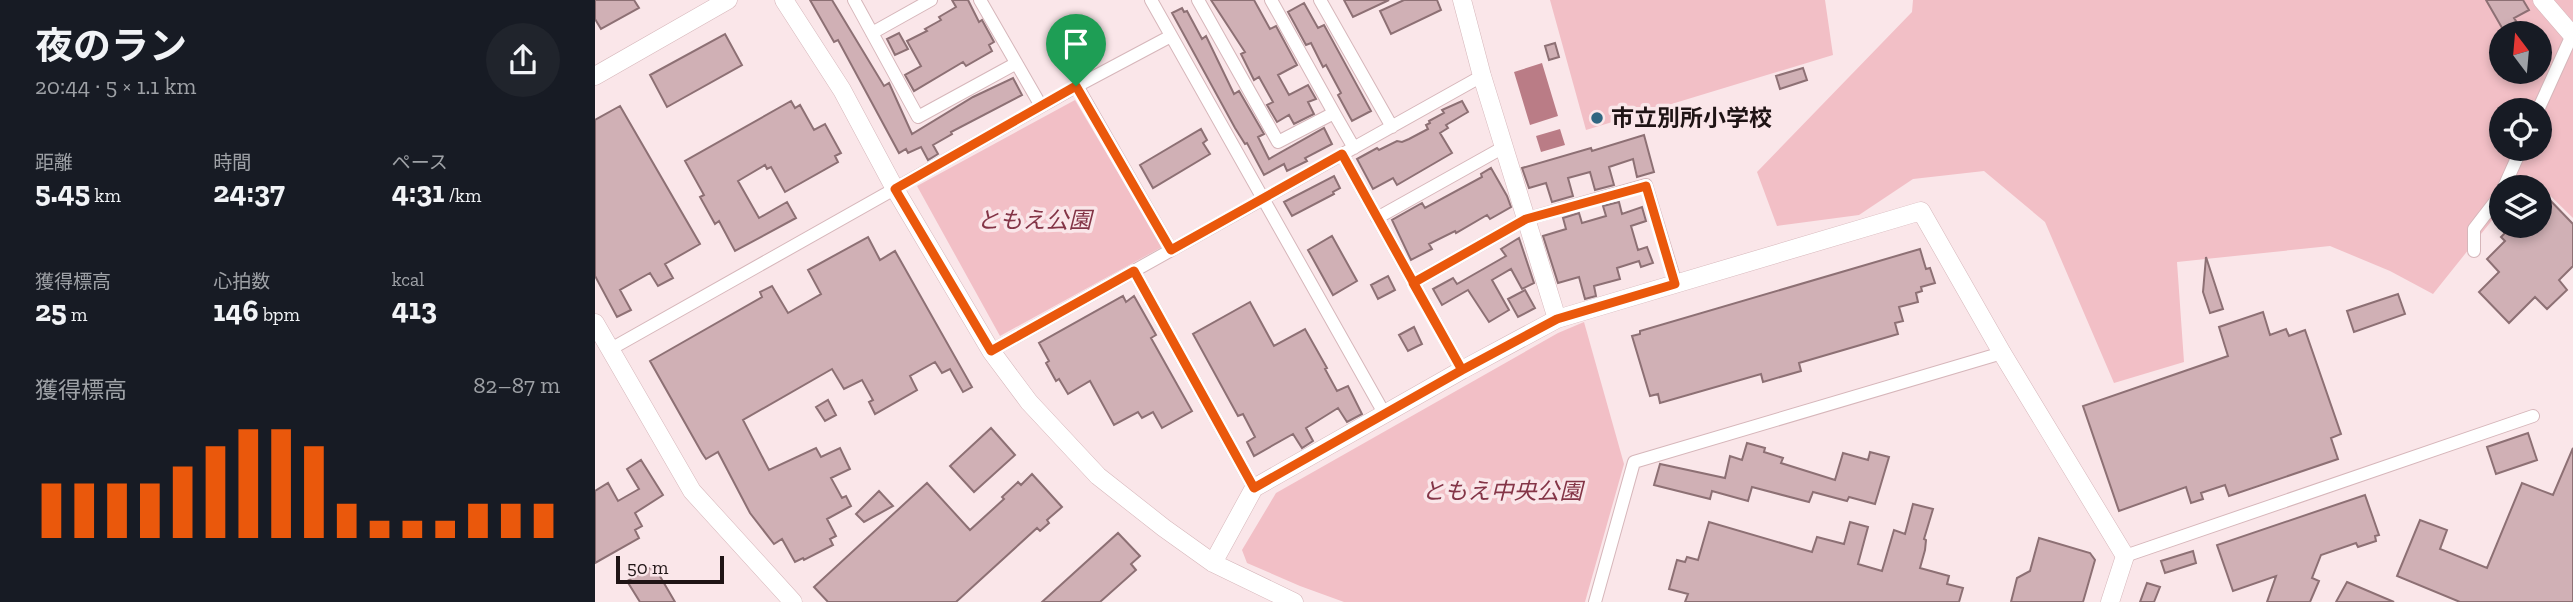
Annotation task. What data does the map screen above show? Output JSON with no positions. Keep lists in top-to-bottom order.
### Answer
{
  "parks": ["ともえ公園", "ともえ中央公園"],
  "places": ["市立別所小学校"],
  "scale_bar": "50 m",
  "north": "top",
  "page": {
    "heading": ["夜のラン", "20:44 · 5 × 1.1 km"],
    "stats": [
      ["距離", "5.45 km"],
      ["時間", "24:37"],
      ["ペース", "4:31 /km"],
      ["獲得標高", "25 m"],
      ["心拍数", "146 bpm"],
      ["kcal", "413"]
    ],
    "chart": ["獲得標高", "82–87 m"],
    "scale": "50 m"
  }
}
